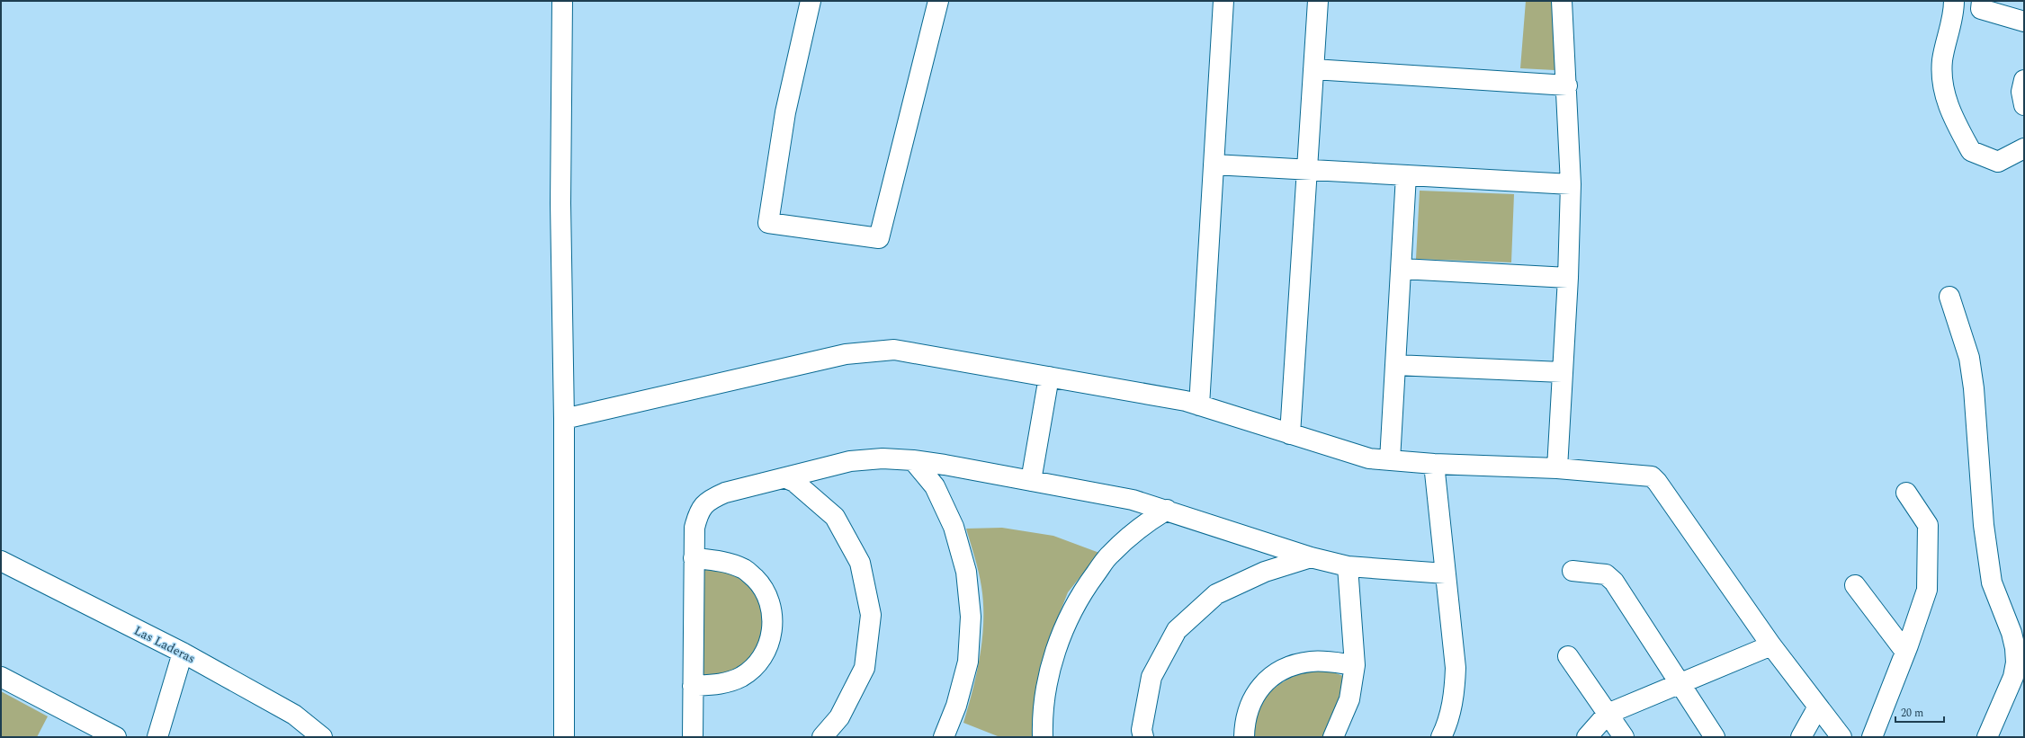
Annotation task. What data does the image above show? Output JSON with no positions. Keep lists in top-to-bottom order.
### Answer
{
  "streets": {
    "street": ["Las Laderas"]
  },
  "scale_bar": "20 m"
}
